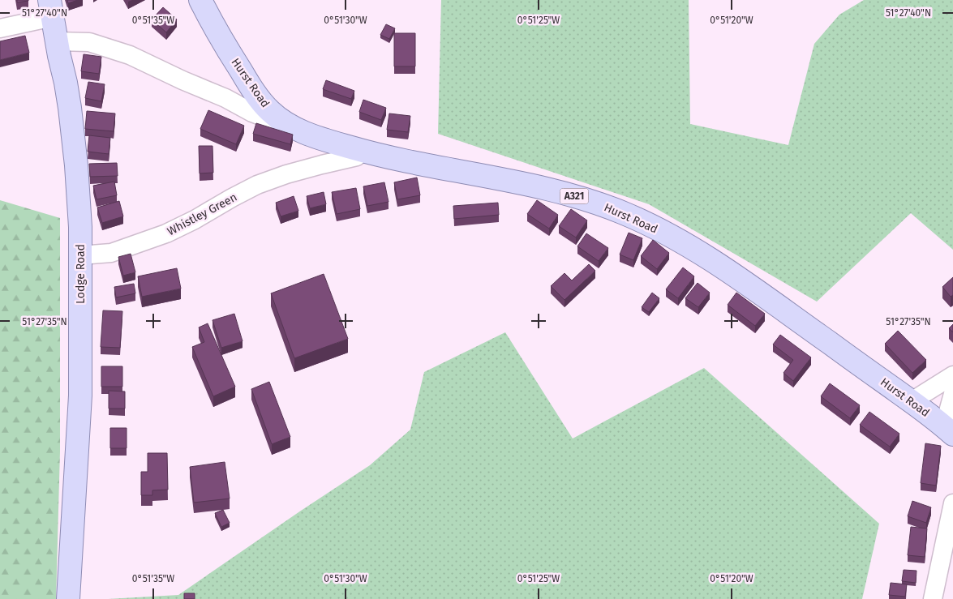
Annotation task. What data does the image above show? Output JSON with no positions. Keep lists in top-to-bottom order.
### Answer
{
  "streets": {
    "main road": ["Hurst Road", "A321", "Lodge Road"],
    "street": ["Whistley Green"]
  },
  "crossings": [
    ["Hurst Road", "Whistley Green"],
    ["Whistley Green", "Lodge Road"]
  ],
  "coordinates": [
    "51°27'40\"N",
    "0°51'35\"W",
    "0°51'30\"W",
    "0°51'25\"W",
    "0°51'20\"W",
    "51°27'35\"N"
  ]
}
